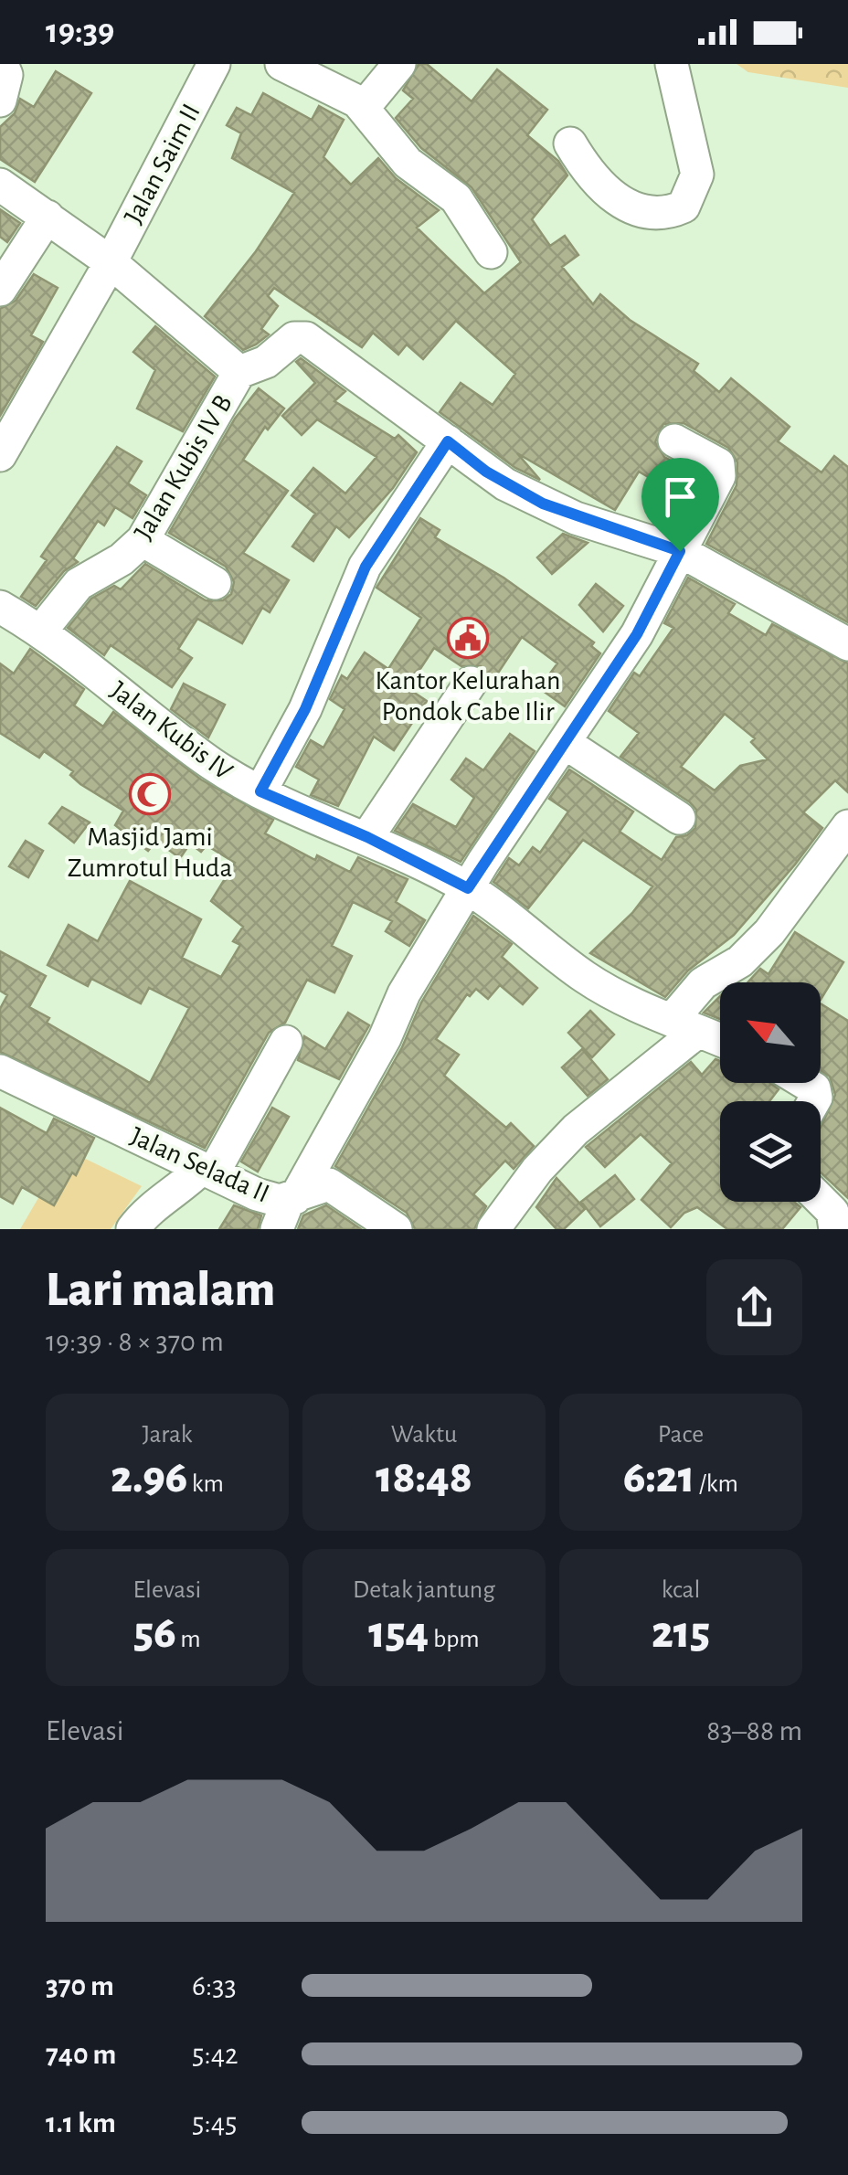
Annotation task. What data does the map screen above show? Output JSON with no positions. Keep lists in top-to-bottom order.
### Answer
{
  "streets": {
    "street": [
      "Jalan Saim II",
      "Jalan Kubis IV B",
      "Jalan Kubis IV",
      "Jalan Selada II"
    ]
  },
  "crossings": [
    ["Jalan Kubis IV B", "Jalan Kubis IV"]
  ],
  "places": {
    "public building": ["Kantor Kelurahan Pondok Cabe Ilir"],
    "mosque": ["Masjid Jami Zumrotul Huda"]
  },
  "north": "top left",
  "page": {
    "status": "19:39",
    "heading": ["Lari malam", "19:39 · 8 × 370 m"],
    "stats": [
      ["Jarak", "2.96 km"],
      ["Waktu", "18:48"],
      ["Pace", "6:21 /km"],
      ["Elevasi", "56 m"],
      ["Detak jantung", "154 bpm"],
      ["kcal", "215"]
    ],
    "chart": ["Elevasi", "83–88 m"],
    "list": [
      {
        "name": "370 m",
        "note": "6:33"
      },
      {
        "name": "740 m",
        "note": "5:42"
      },
      {
        "name": "1.1 km",
        "note": "5:45"
      }
    ]
  }
}
